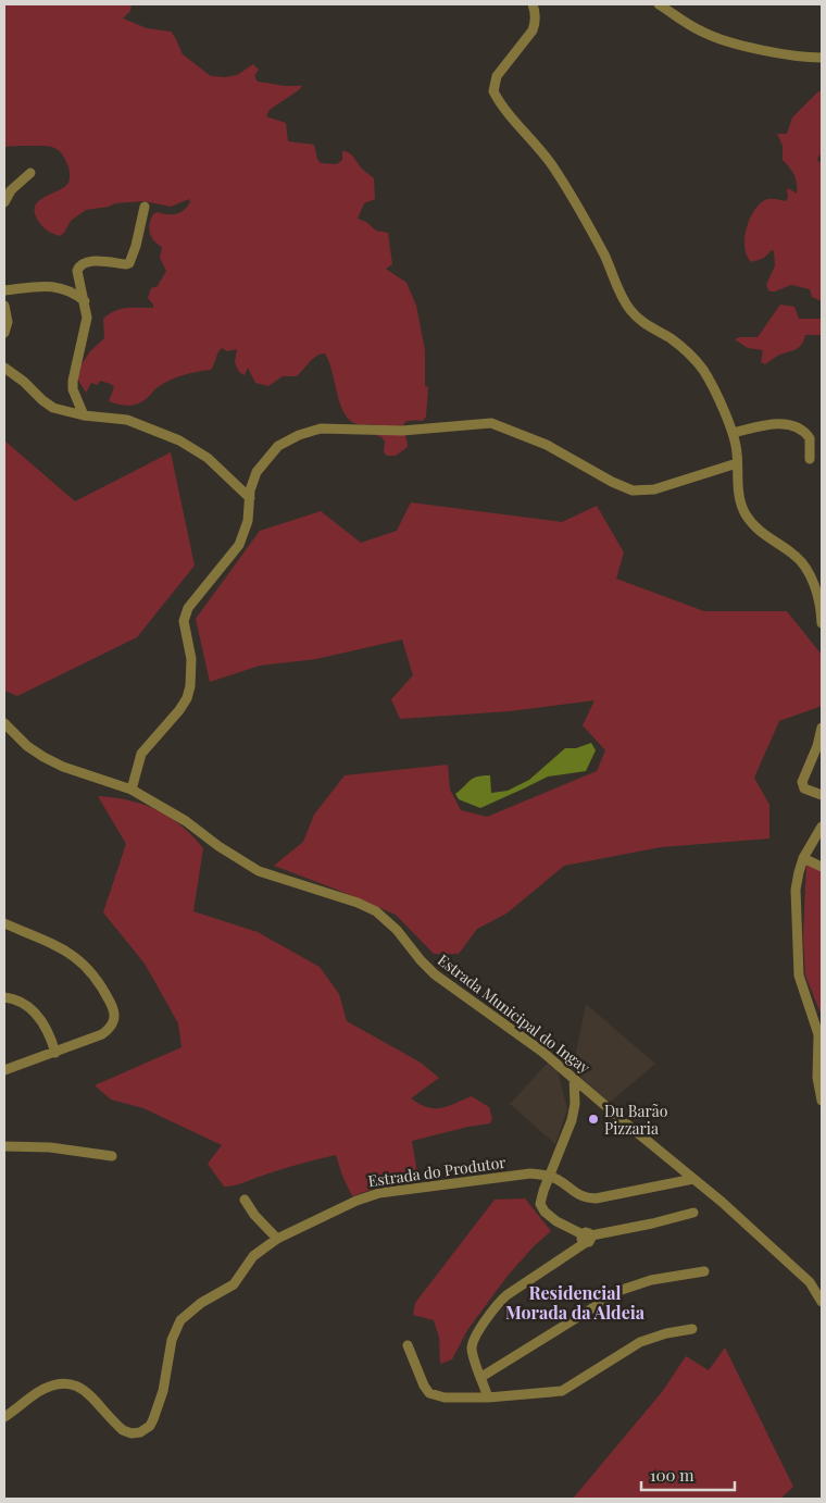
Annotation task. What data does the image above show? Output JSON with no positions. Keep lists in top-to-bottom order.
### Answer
{
  "streets": {
    "street": ["Estrada Municipal do Ingay", "Estrada do Produtor"]
  },
  "districts": ["Residencial Morada da Aldeia"],
  "places": ["Du Barão Pizzaria"],
  "scale_bar": "100 m"
}
